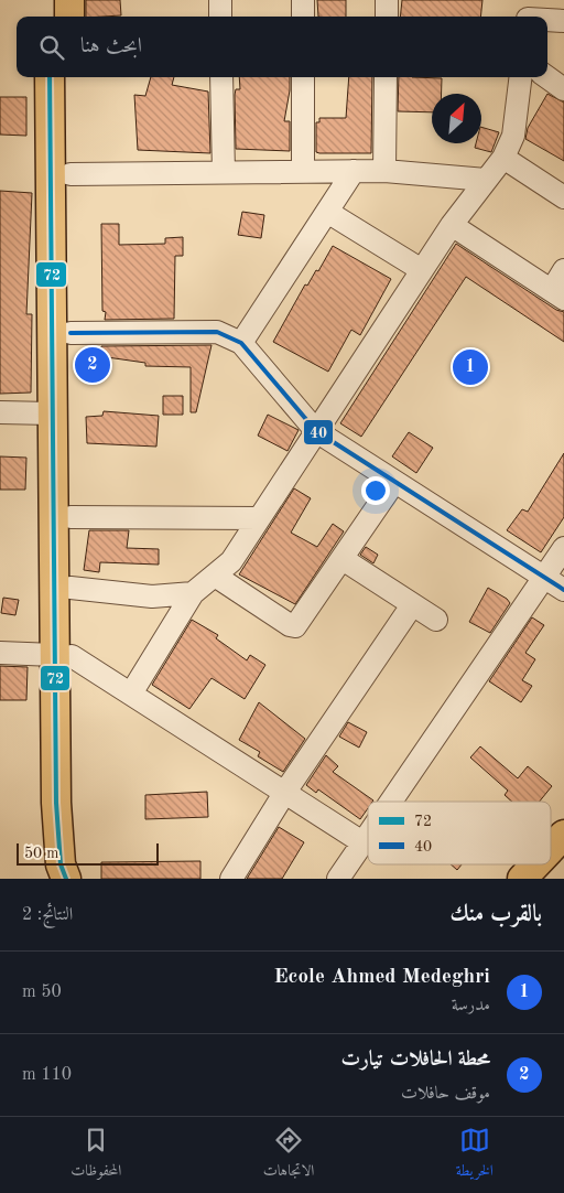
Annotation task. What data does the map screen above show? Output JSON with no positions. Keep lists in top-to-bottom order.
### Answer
{
  "lines": ["transit line 72", "transit line 40"],
  "legend": ["72", "40"],
  "scale_bar": "50 m",
  "north": "top right",
  "page": {
    "search": "ابحث هنا",
    "pins": ["2", "1"],
    "scale": "50 m",
    "heading": ["بالقرب منك", "النتائج: 2"],
    "list": [
      {
        "mark": "1",
        "name": "Ecole Ahmed Medeghri",
        "note": "مدرسة",
        "value": "50 m"
      },
      {
        "mark": "2",
        "name": "محطة الحافلات تيارت",
        "note": "موقف حافلات",
        "value": "110 m"
      }
    ],
    "nav": ["الخريطة", "الاتجاهات", "المحفوظات"]
  }
}
